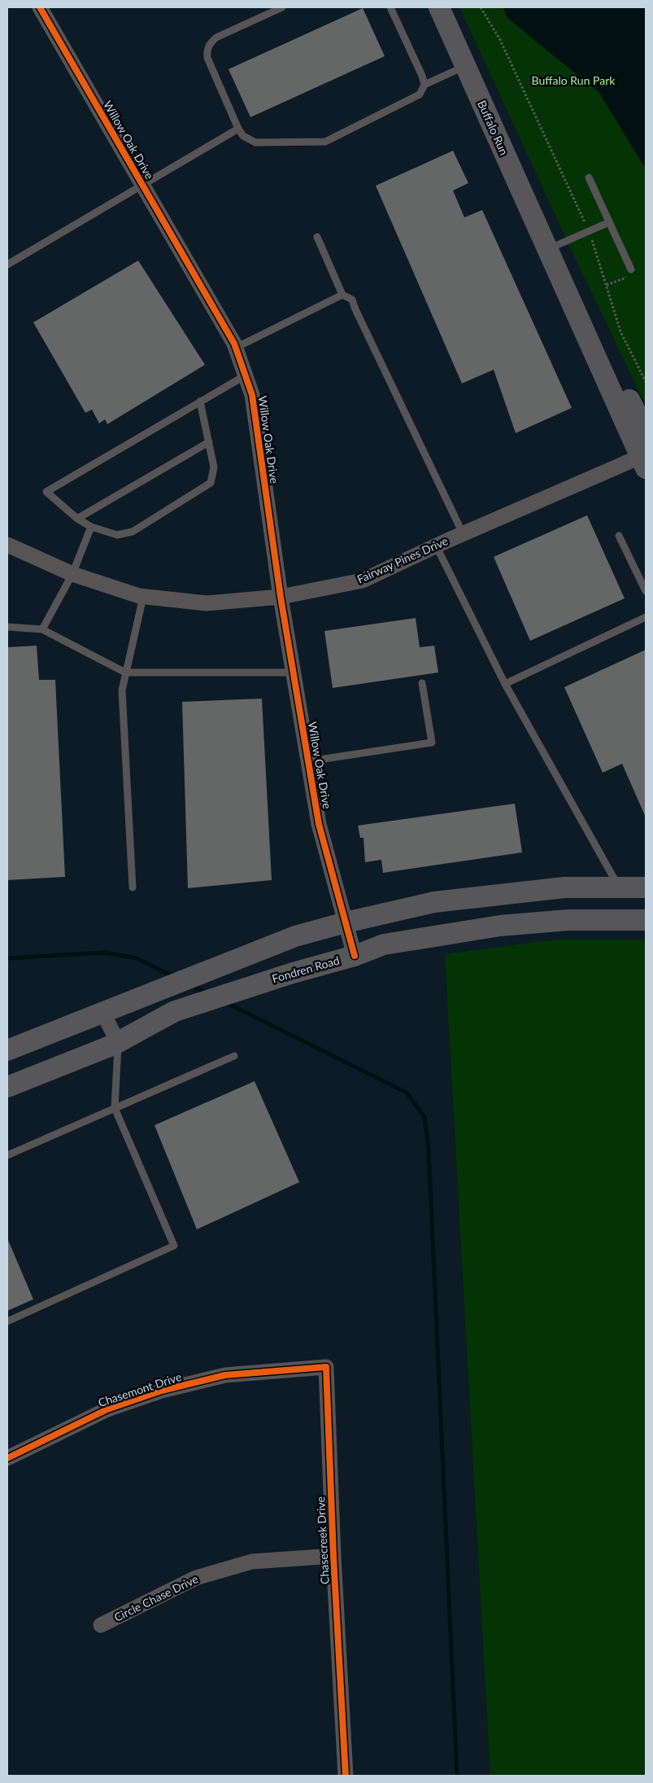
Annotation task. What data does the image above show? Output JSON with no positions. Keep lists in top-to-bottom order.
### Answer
{
  "streets": {
    "main road": ["Buffalo Run", "Fondren Road"],
    "street": [
      "Willow Oak Drive",
      "Fairway Pines Drive",
      "Chasemont Drive",
      "Chasecreek Drive",
      "Circle Chase Drive"
    ]
  },
  "crossings": [
    ["Buffalo Run", "Fairway Pines Drive"],
    ["Willow Oak Drive", "Fairway Pines Drive"],
    ["Willow Oak Drive", "Fondren Road"],
    ["Chasemont Drive", "Chasecreek Drive"],
    ["Chasecreek Drive", "Circle Chase Drive"]
  ],
  "parks": ["Buffalo Run Park"]
}
